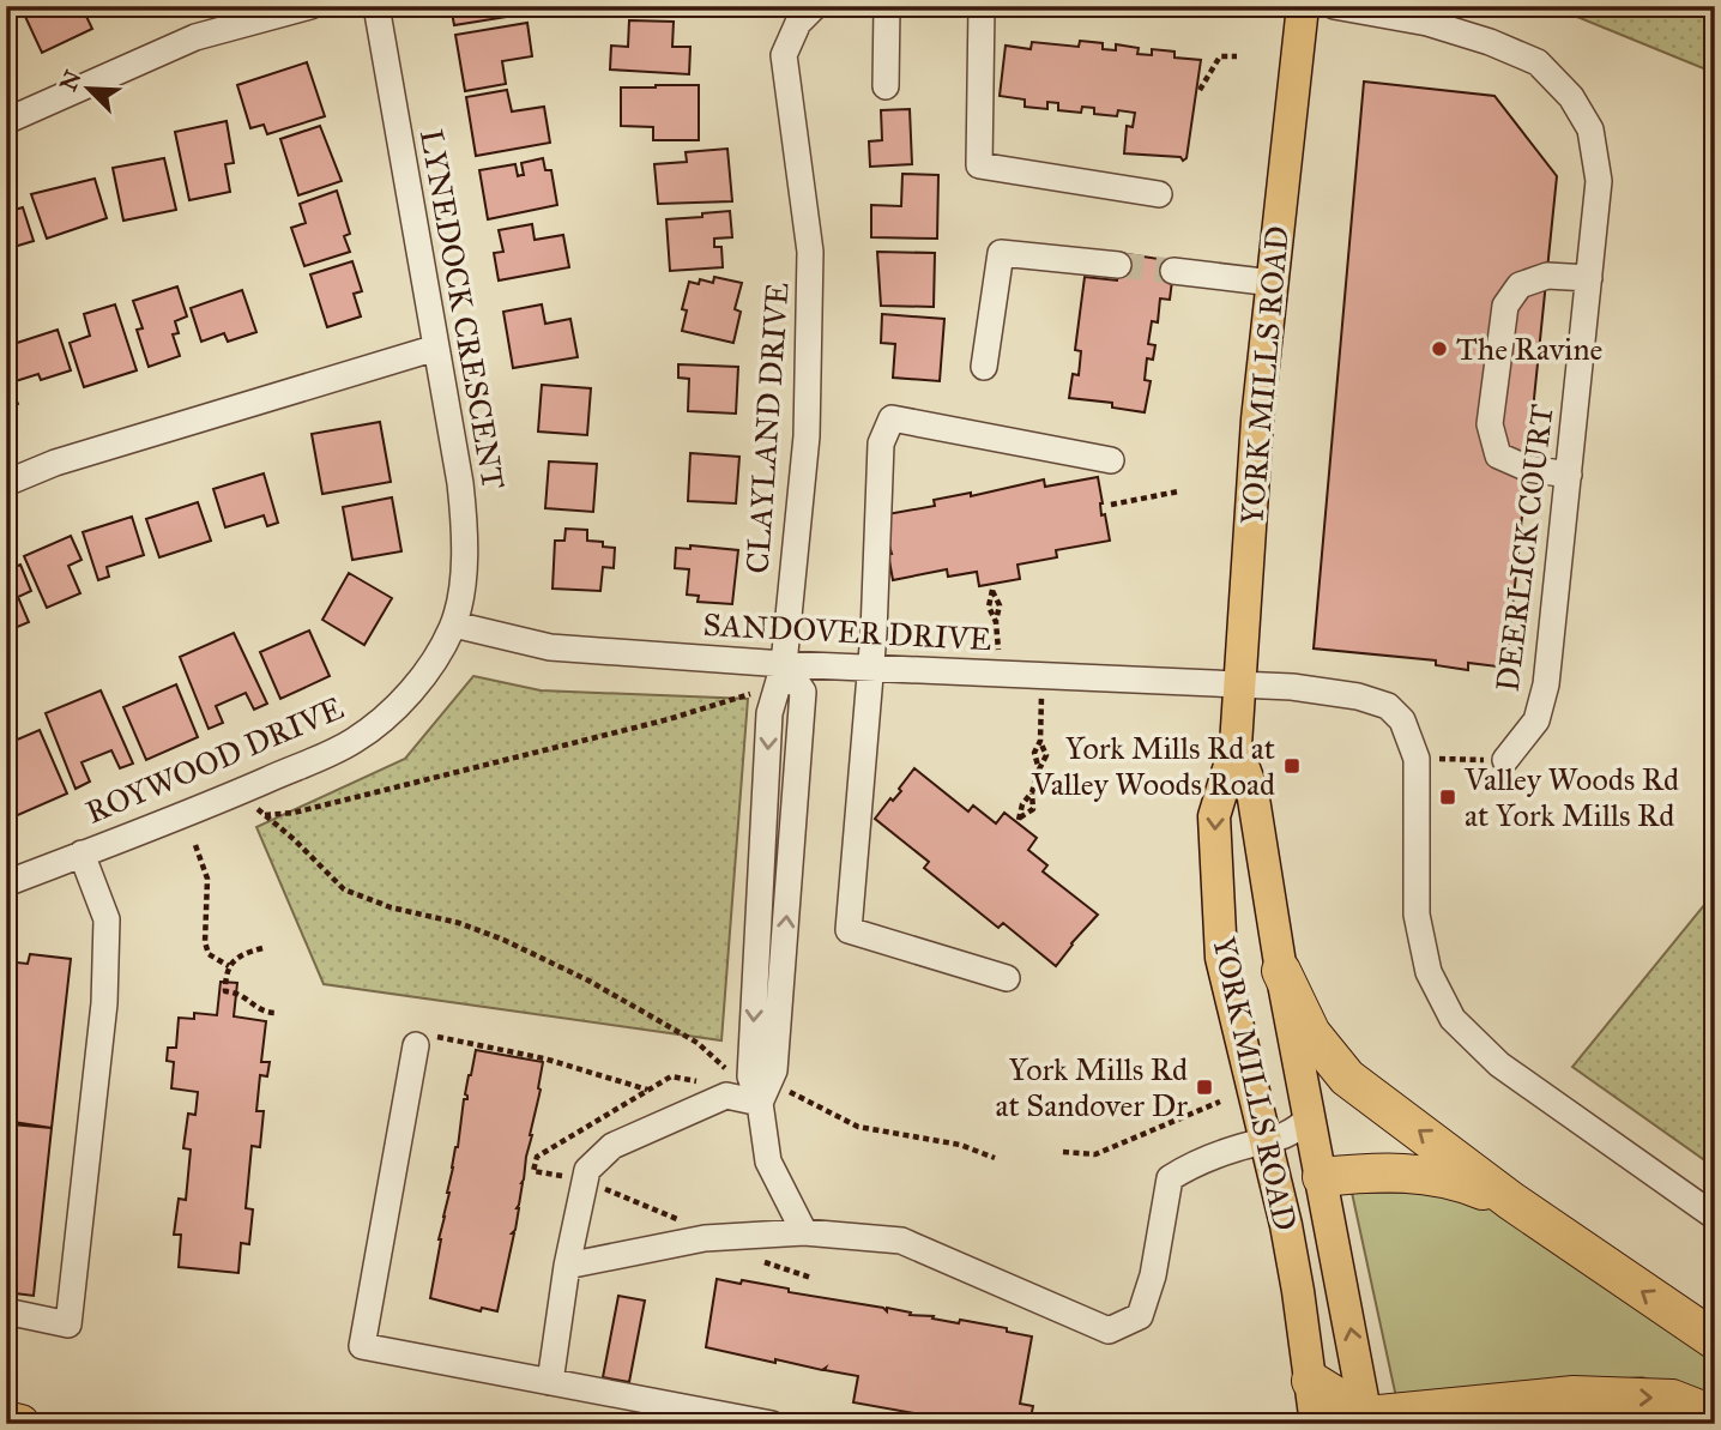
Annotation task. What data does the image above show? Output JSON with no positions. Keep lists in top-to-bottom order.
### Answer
{
  "streets": {
    "main road": ["YORK MILLS ROAD"],
    "street": [
      "LYNEDOCK CRESCENT",
      "CLAYLAND DRIVE",
      "DEERLICK COURT",
      "SANDOVER DRIVE",
      "ROYWOOD DRIVE"
    ]
  },
  "crossings": [
    ["LYNEDOCK CRESCENT", "SANDOVER DRIVE"],
    ["LYNEDOCK CRESCENT", "ROYWOOD DRIVE"],
    ["YORK MILLS ROAD", "SANDOVER DRIVE"],
    ["CLAYLAND DRIVE", "SANDOVER DRIVE"],
    ["SANDOVER DRIVE", "ROYWOOD DRIVE"]
  ],
  "places": {
    "other": ["The Ravine"],
    "transit": ["York Mills Rd at Valley Woods Road", "Valley Woods Rd at York Mills Rd", "York Mills Rd at Sandover Dr"]
  },
  "north": "top left"
}
